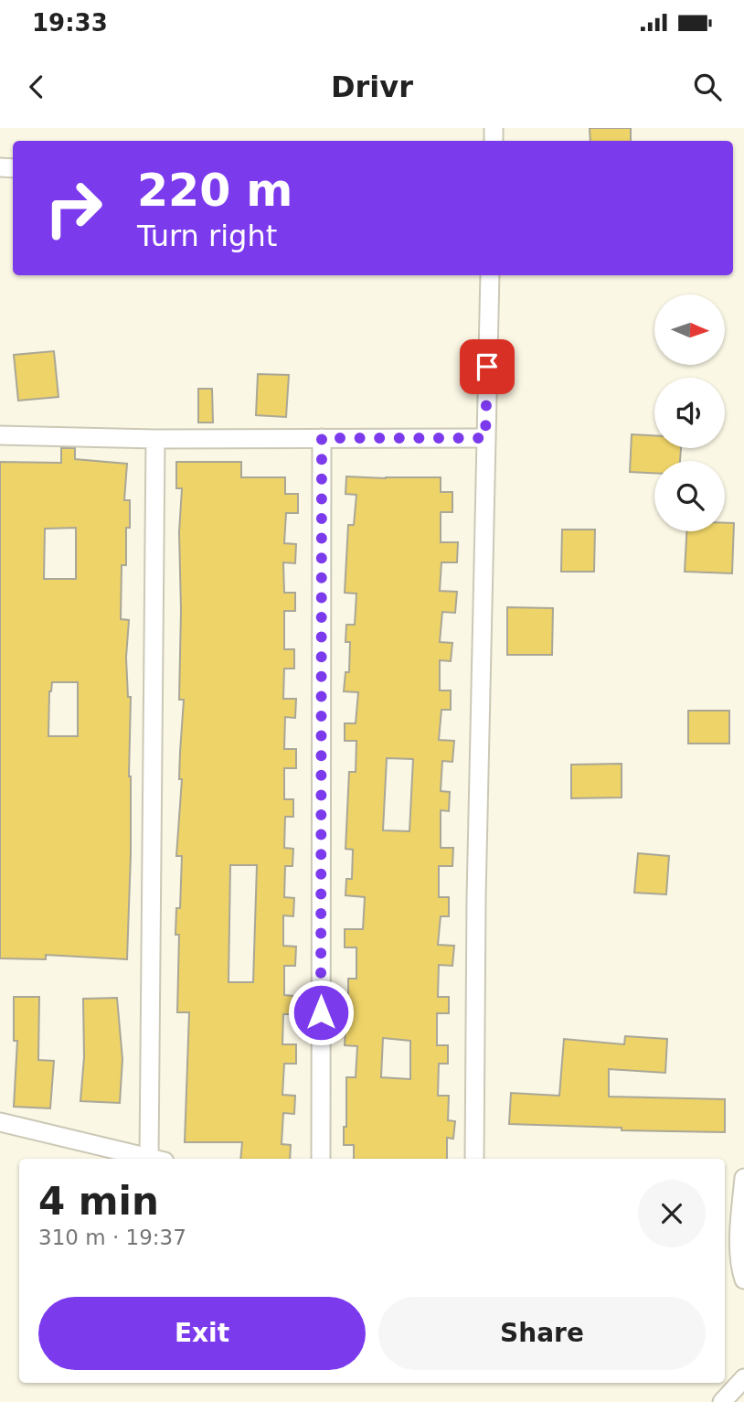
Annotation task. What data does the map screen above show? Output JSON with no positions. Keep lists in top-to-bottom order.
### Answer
{
  "north": "right",
  "page": {
    "status": "19:33",
    "header": "Drivr",
    "turn": ["220 m", "Turn right"],
    "heading": ["4 min", "310 m · 19:37"],
    "buttons": ["Exit", "Share"]
  }
}
